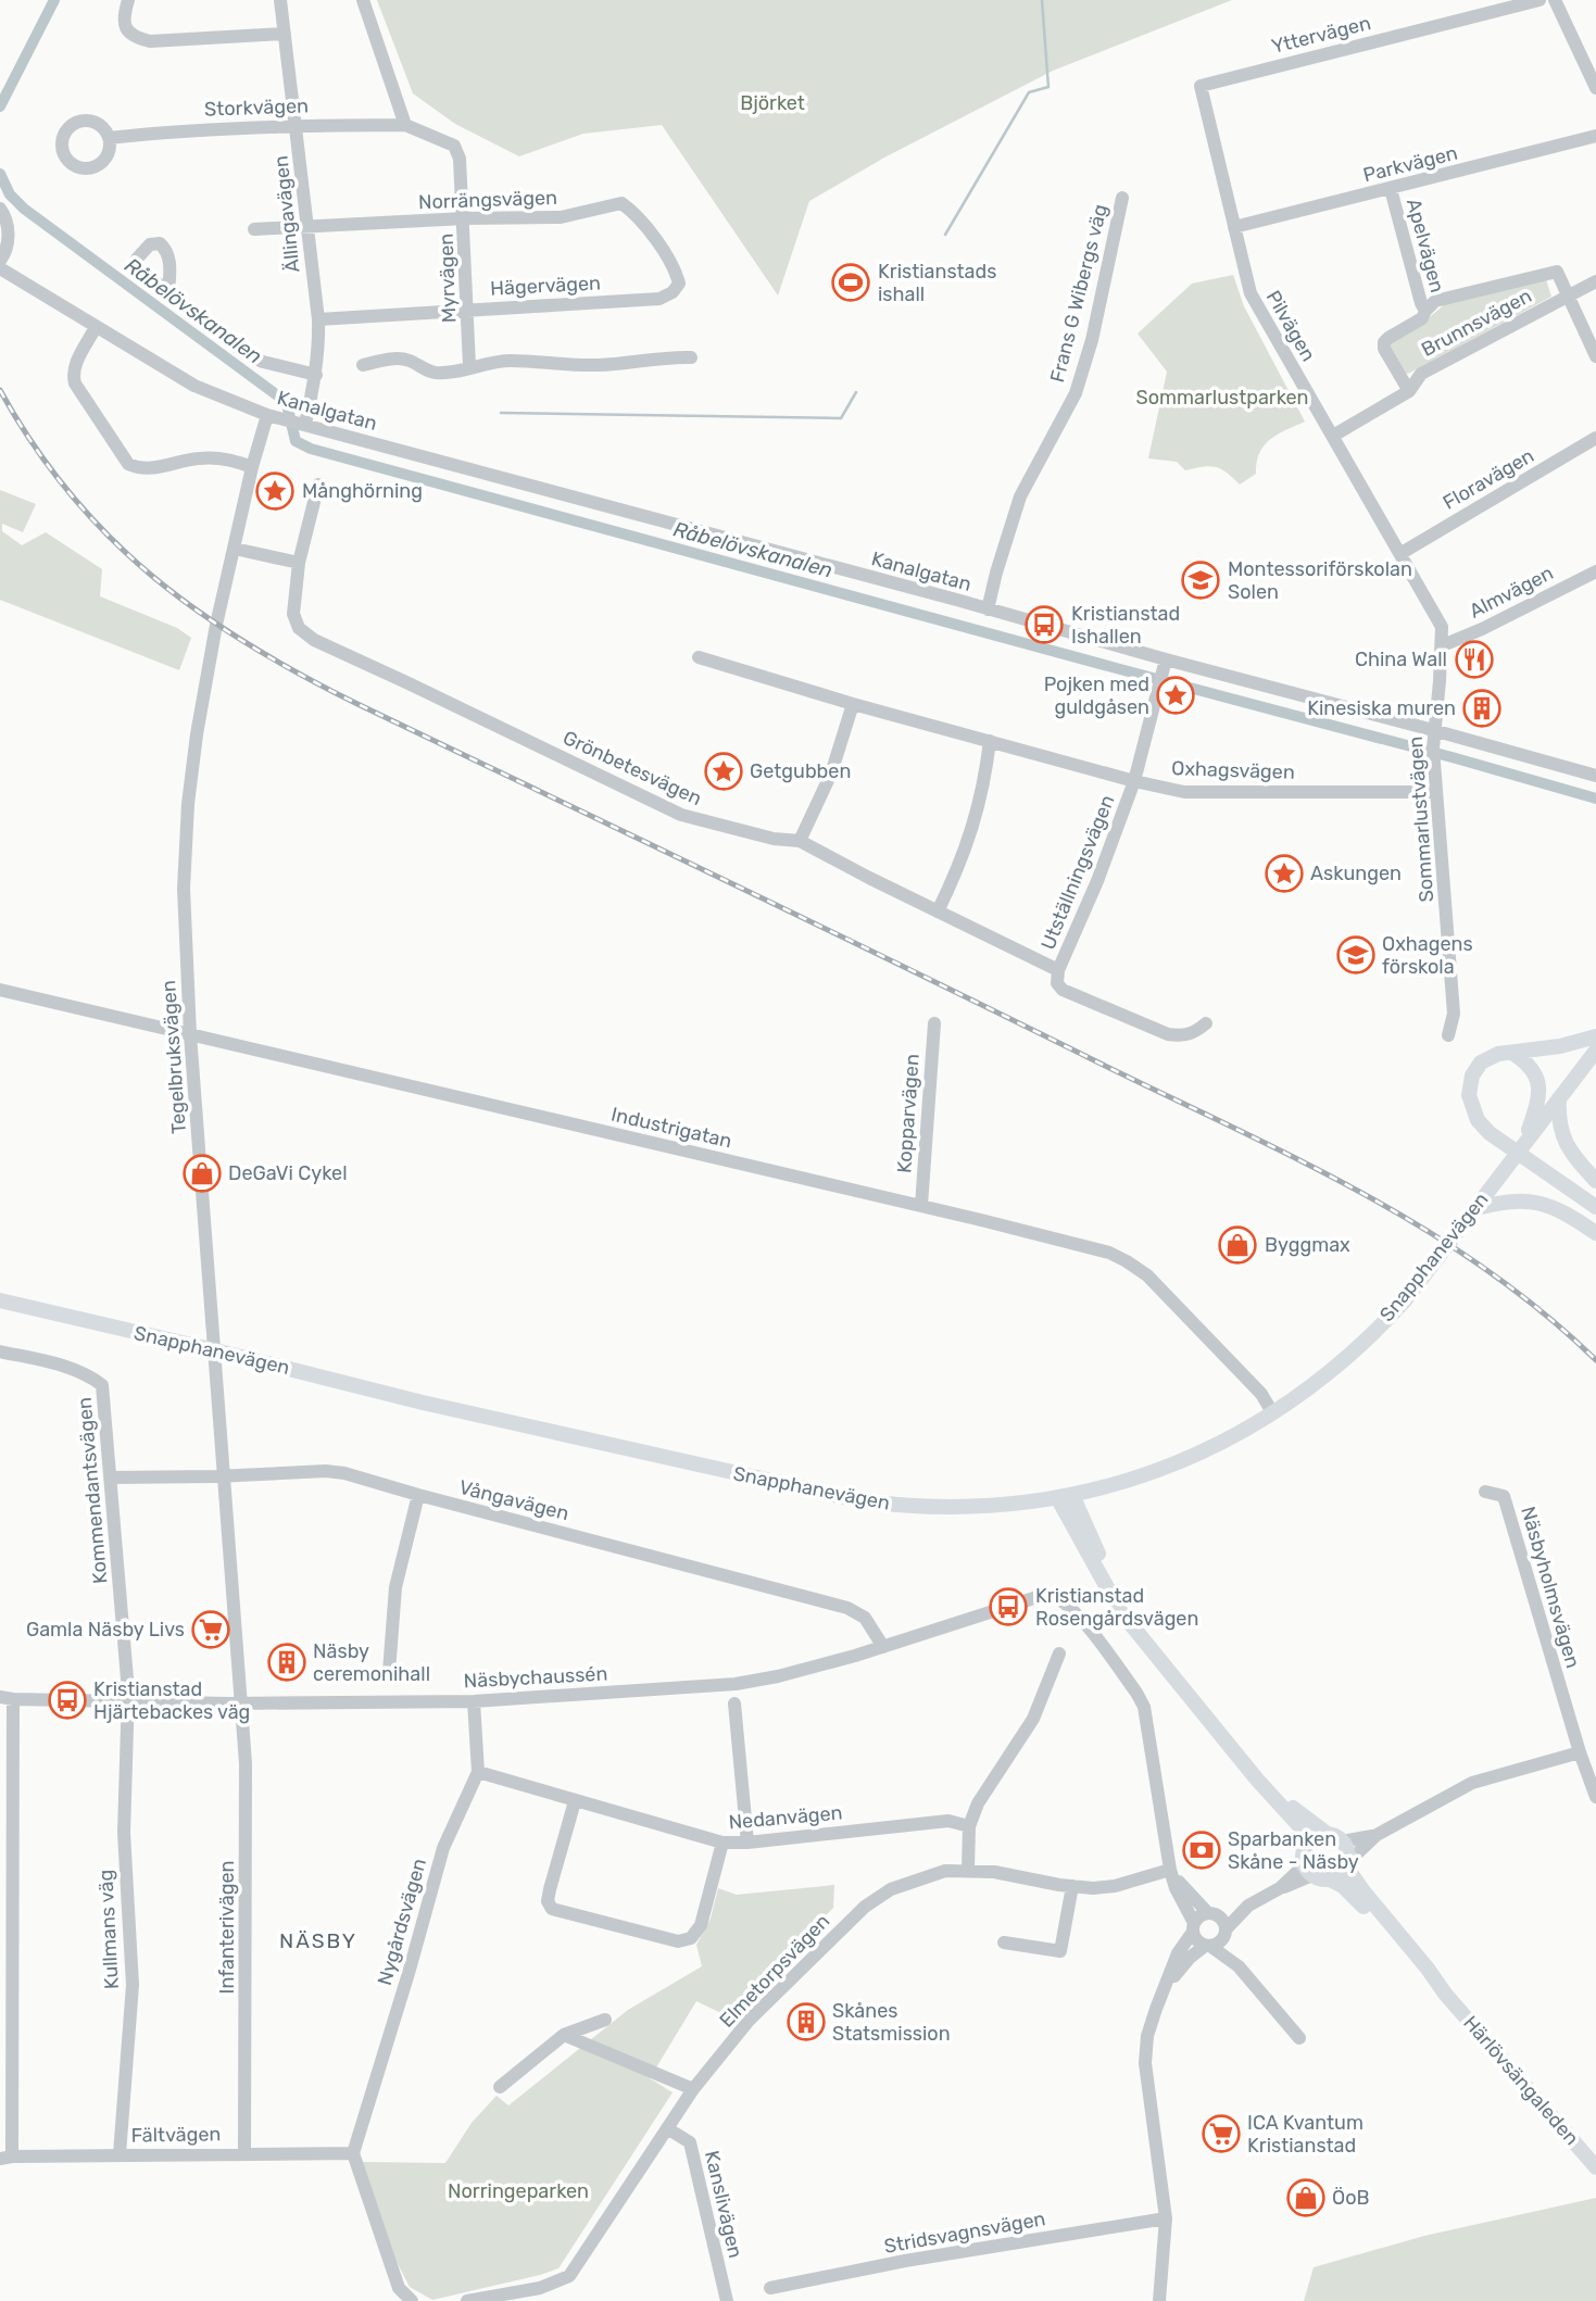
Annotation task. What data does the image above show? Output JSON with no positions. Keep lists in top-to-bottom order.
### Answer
{
  "streets": {
    "main road": ["Snapphanevägen", "Härlövsängaleden"],
    "street": [
      "Yttervägen",
      "Storkvägen",
      "Parkvägen",
      "Norrängsvägen",
      "Ällingavägen",
      "Apelvägen",
      "Myrvägen",
      "Hägervägen",
      "Frans G Wibergs väg",
      "Brunnsvägen",
      "Pilvägen",
      "Kanalgatan",
      "Floravägen",
      "Almvägen",
      "Grönbetesvägen",
      "Oxhagsvägen",
      "Sommarlustvägen",
      "Utställningsvägen",
      "Tegelbruksvägen",
      "Kopparvägen",
      "Industrigatan",
      "Kommendantsvägen",
      "Vångavägen",
      "Näsbyholmsvägen",
      "Näsbychaussén",
      "Nedanvägen",
      "Nygårdsvägen",
      "Infanterivägen",
      "Kullmans väg",
      "Elmetorpsvägen",
      "Fältvägen",
      "Kanslivägen",
      "Stridsvagnsvägen"
    ]
  },
  "crossings": [
    ["Yttervägen", "Pilvägen"],
    ["Storkvägen", "Ällingavägen"],
    ["Storkvägen", "Myrvägen"],
    ["Parkvägen", "Apelvägen"],
    ["Parkvägen", "Pilvägen"],
    ["Norrängsvägen", "Ällingavägen"],
    ["Norrängsvägen", "Myrvägen"],
    ["Norrängsvägen", "Hägervägen"],
    ["Ällingavägen", "Hägervägen"],
    ["Ällingavägen", "Kanalgatan"],
    ["Apelvägen", "Brunnsvägen"],
    ["Myrvägen", "Hägervägen"],
    ["Frans G Wibergs väg", "Kanalgatan"],
    ["Brunnsvägen", "Pilvägen"],
    ["Pilvägen", "Floravägen"],
    ["Pilvägen", "Almvägen"],
    ["Pilvägen", "Sommarlustvägen"],
    ["Kanalgatan", "Sommarlustvägen"],
    ["Kanalgatan", "Utställningsvägen"],
    ["Kanalgatan", "Tegelbruksvägen"],
    ["Almvägen", "Sommarlustvägen"],
    ["Grönbetesvägen", "Utställningsvägen"],
    ["Oxhagsvägen", "Sommarlustvägen"],
    ["Oxhagsvägen", "Utställningsvägen"],
    ["Tegelbruksvägen", "Industrigatan"],
    ["Tegelbruksvägen", "Snapphanevägen"],
    ["Tegelbruksvägen", "Vångavägen"],
    ["Tegelbruksvägen", "Näsbychaussén"],
    ["Tegelbruksvägen", "Infanterivägen"],
    ["Kopparvägen", "Industrigatan"],
    ["Industrigatan", "Snapphanevägen"],
    ["Kommendantsvägen", "Vångavägen"],
    ["Kommendantsvägen", "Näsbychaussén"],
    ["Kommendantsvägen", "Kullmans väg"],
    ["Vångavägen", "Näsbychaussén"],
    ["Näsbychaussén", "Nygårdsvägen"],
    ["Näsbychaussén", "Infanterivägen"],
    ["Näsbychaussén", "Kullmans väg"],
    ["Näsbychaussén", "Elmetorpsvägen"],
    ["Nedanvägen", "Nygårdsvägen"],
    ["Nygårdsvägen", "Fältvägen"],
    ["Infanterivägen", "Fältvägen"],
    ["Kullmans väg", "Fältvägen"],
    ["Elmetorpsvägen", "Kanslivägen"]
  ],
  "districts": ["NÄSBY"],
  "water": ["Råbelövskanalen"],
  "parks": ["Björket", "Sommarlustparken", "Norringeparken"],
  "places": {
    "sports": ["Kristianstads ishall"],
    "place": [
      "Månghörning",
      "Pojken med guldgåsen",
      "Getgubben",
      "Askungen"
    ],
    "school or university": ["Montessoriförskolan Solen", "Oxhagens förskola"],
    "bus stop": ["Kristianstad Ishallen", "Kristianstad Rosengårdsvägen", "Kristianstad Hjärtebackes väg"],
    "restaurant": ["China Wall"],
    "building": ["Kinesiska muren", "Näsby ceremonihall", "Skånes Statsmission"],
    "shop": ["DeGaVi Cykel", "Byggmax", "ÖoB"],
    "supermarket": ["Gamla Näsby Livs", "ICA Kvantum Kristianstad"],
    "bank": ["Sparbanken Skåne - Näsby"]
  }
}
